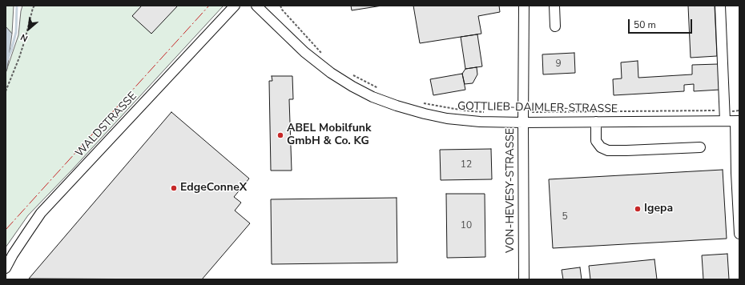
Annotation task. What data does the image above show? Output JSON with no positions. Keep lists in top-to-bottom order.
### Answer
{
  "streets": {
    "street": ["GOTTLIEB-DAIMLER-STRASSE", "WALDSTRASSE", "VON-HEVESY-STRASSE"]
  },
  "crossings": [
    ["GOTTLIEB-DAIMLER-STRASSE", "VON-HEVESY-STRASSE"]
  ],
  "places": ["ABEL Mobilfunk GmbH & Co. KG", "EdgeConneX", "Igepa"],
  "house_numbers": [
    "9",
    "12",
    "5",
    "10"
  ],
  "scale_bar": "50 m",
  "north": "bottom left"
}
